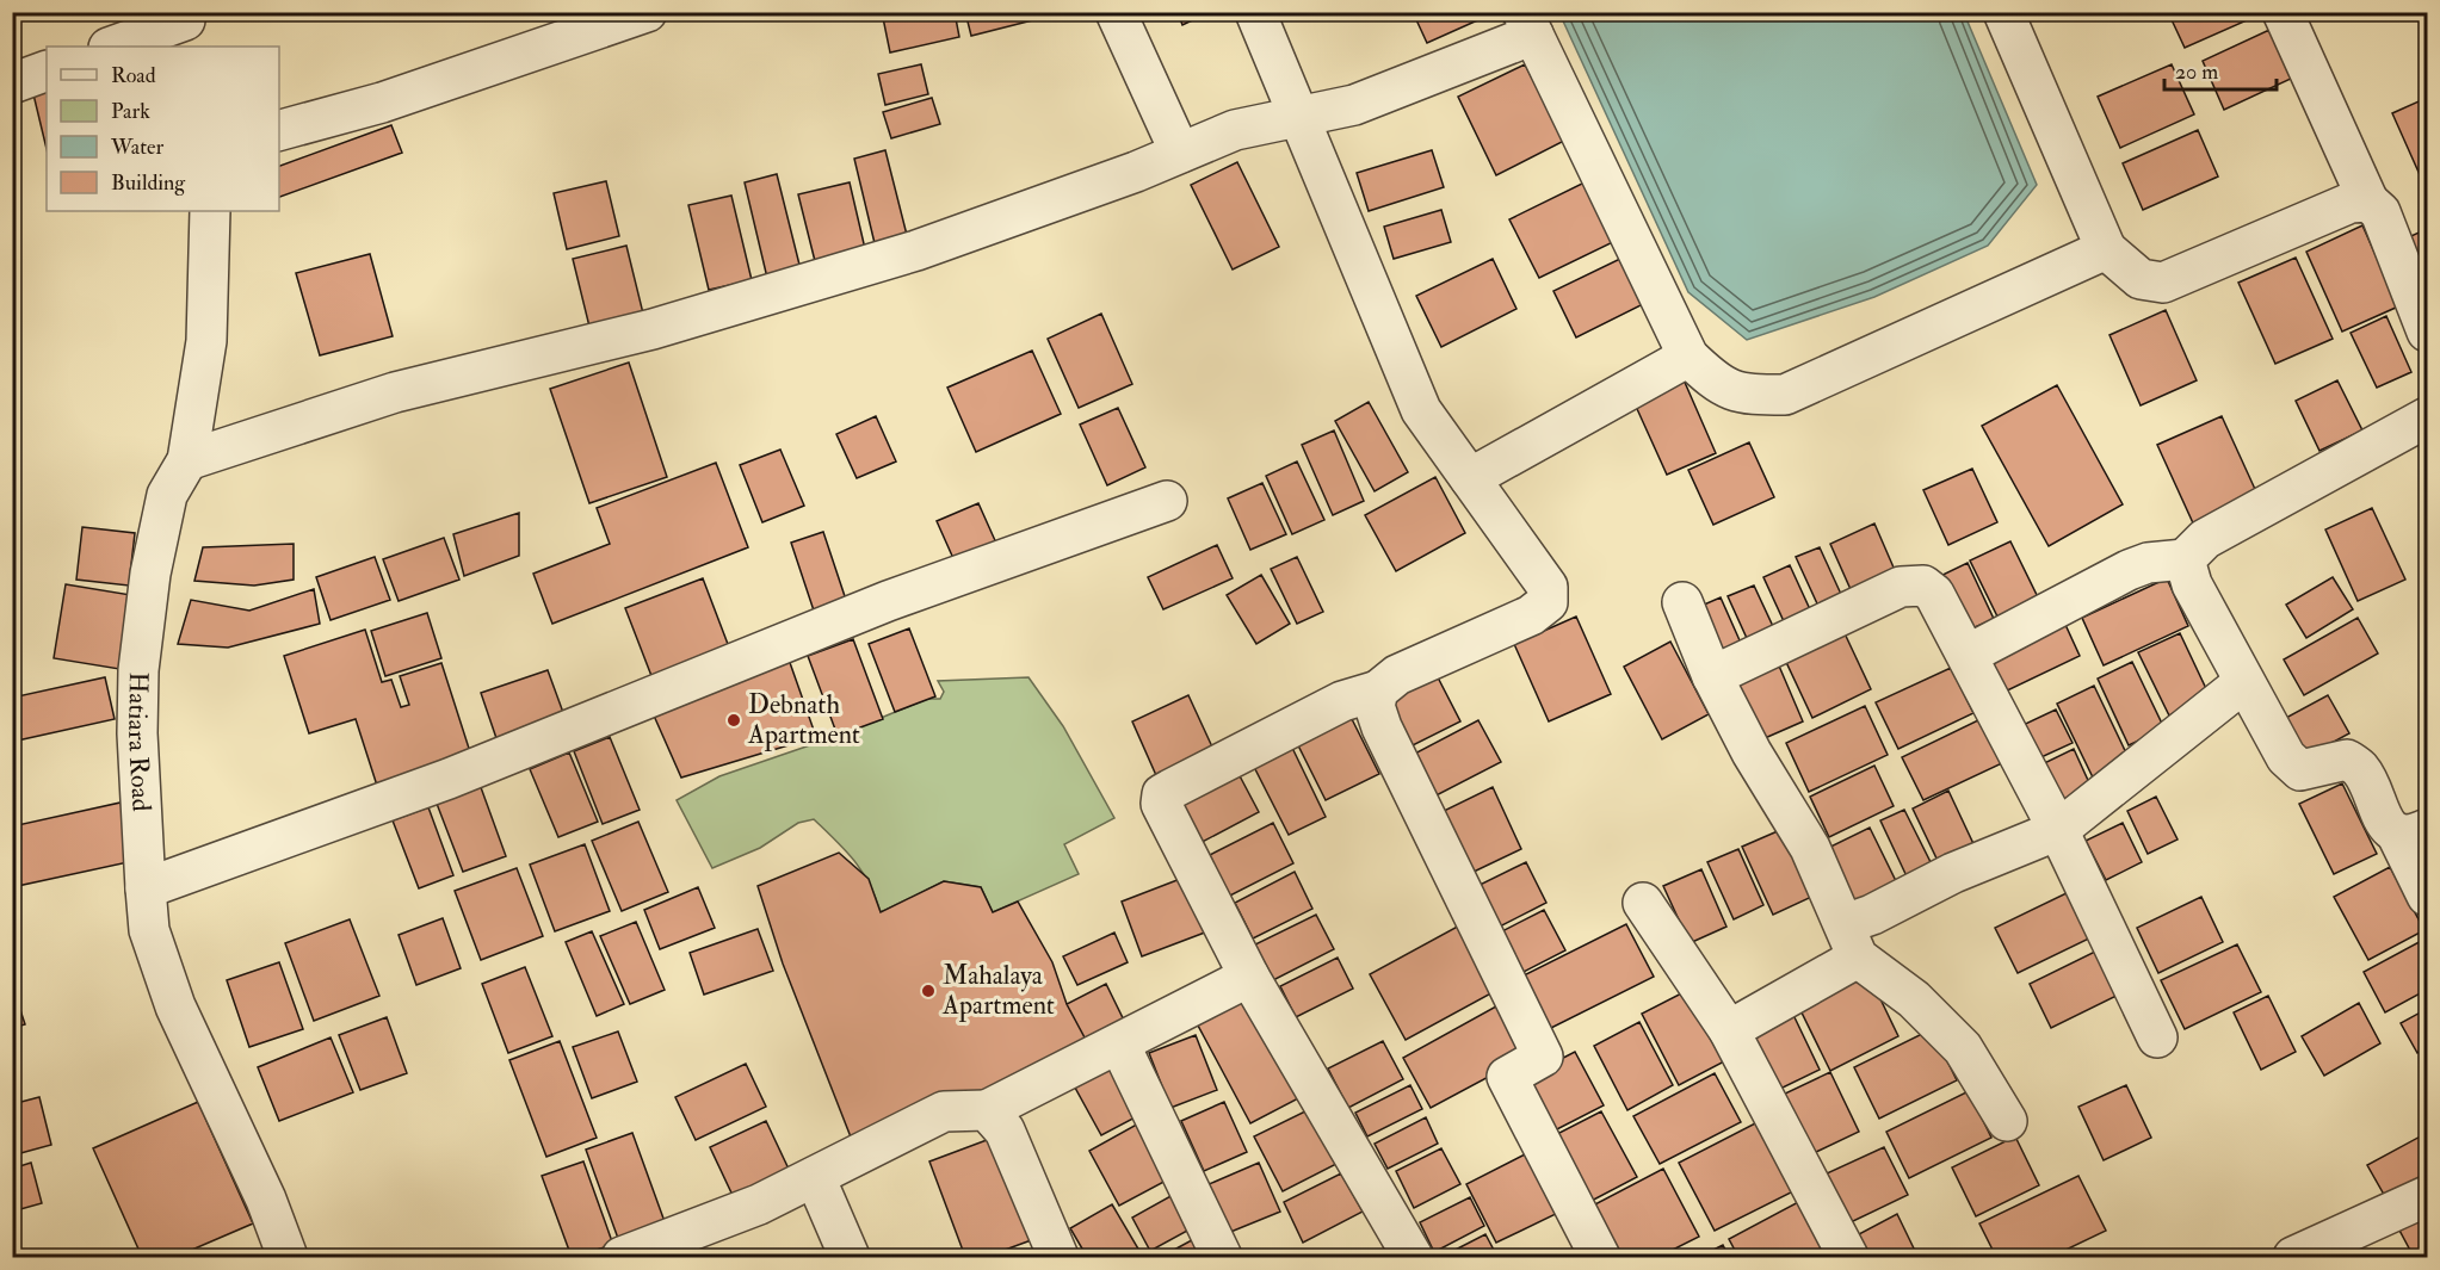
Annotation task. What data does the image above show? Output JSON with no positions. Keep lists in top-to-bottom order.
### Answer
{
  "streets": {
    "street": ["Hatiara Road"]
  },
  "places": ["Debnath Apartment", "Mahalaya Apartment"],
  "legend": [
    "Road",
    "Park",
    "Water",
    "Building"
  ],
  "scale_bar": "20 m"
}
